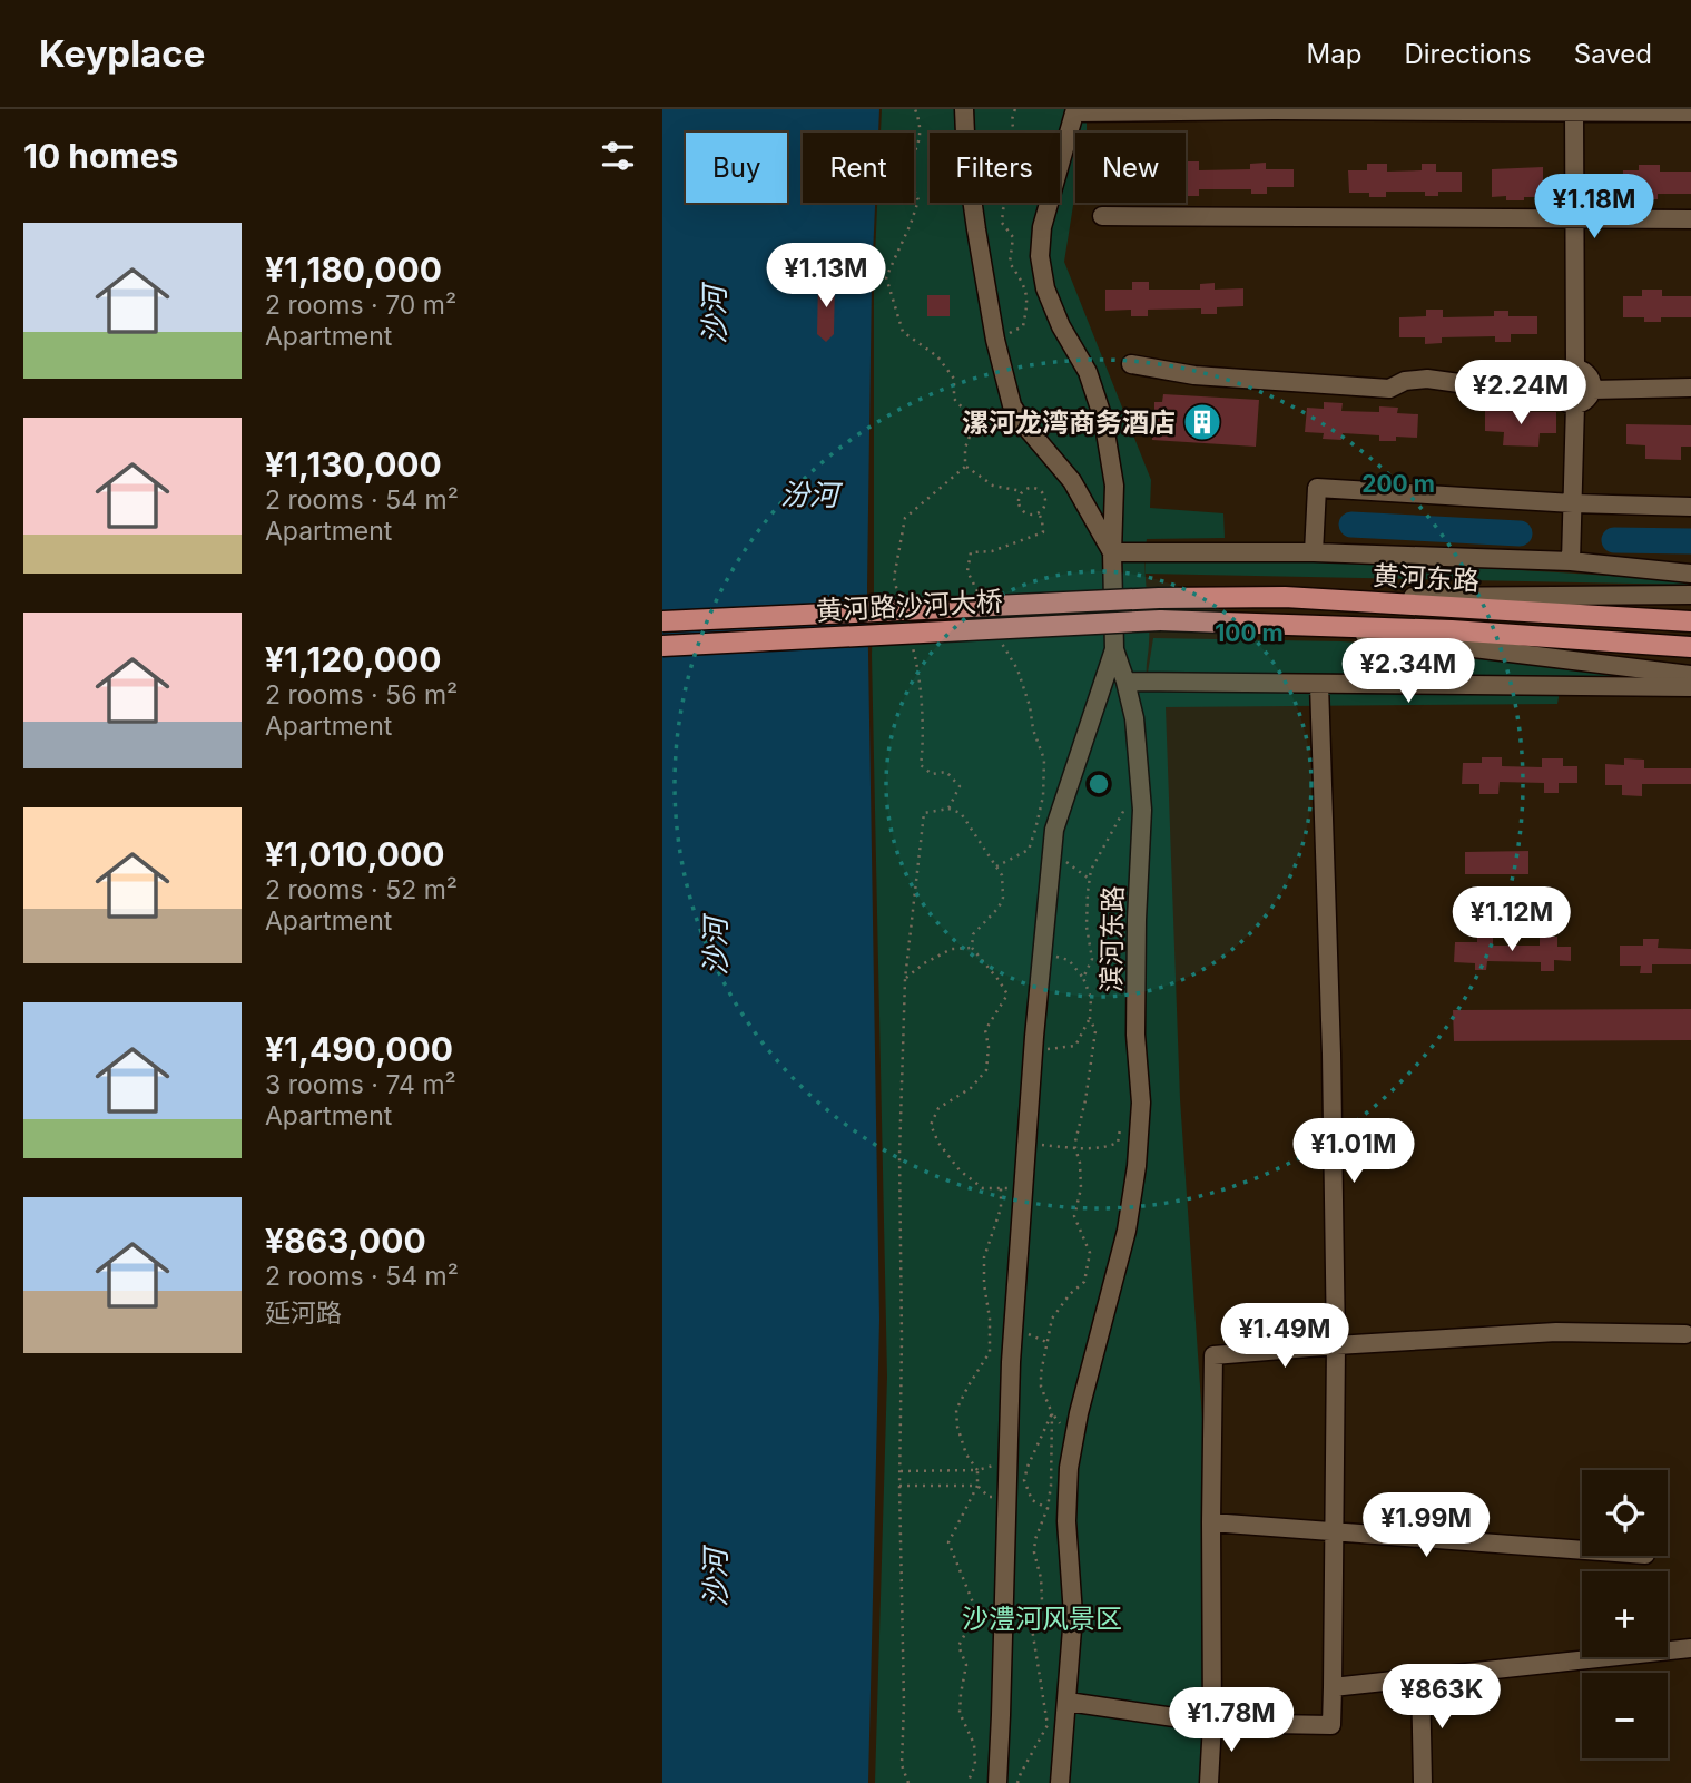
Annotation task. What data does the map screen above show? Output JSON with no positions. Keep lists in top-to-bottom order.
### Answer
{
  "streets": {
    "main road": ["黄河东路", "黄河路沙河大桥"],
    "street": ["滨河东路"]
  },
  "crossings": [
    ["黄河东路", "黄河路沙河大桥"]
  ],
  "water": ["沙河", "汾河"],
  "parks": ["沙澧河风景区"],
  "places": {
    "building": ["漯河龙湾商务酒店"]
  },
  "page": {
    "header": "Keyplace",
    "nav": ["Map", "Directions", "Saved"],
    "heading": "10 homes",
    "chip": [
      "Buy",
      "Rent",
      "Filters",
      "New"
    ],
    "price": [
      "¥1.18M",
      "¥1.13M",
      "¥2.24M",
      "¥2.34M",
      "¥1.12M",
      "¥1.01M",
      "¥1.49M",
      "¥1.99M",
      "¥863K",
      "¥1.78M"
    ],
    "list": [
      {
        "name": "¥1,180,000",
        "note": "2 rooms · 70 m² · Apartment"
      },
      {
        "name": "¥1,130,000",
        "note": "2 rooms · 54 m² · Apartment"
      },
      {
        "name": "¥1,120,000",
        "note": "2 rooms · 56 m² · Apartment"
      },
      {
        "name": "¥1,010,000",
        "note": "2 rooms · 52 m² · Apartment"
      },
      {
        "name": "¥1,490,000",
        "note": "3 rooms · 74 m² · Apartment"
      },
      {
        "name": "¥863,000",
        "note": "2 rooms · 54 m² · 延河路"
      }
    ],
    "map_buttons": ["+", "−"]
  },
  "rings": ["200 m", "100 m"]
}
